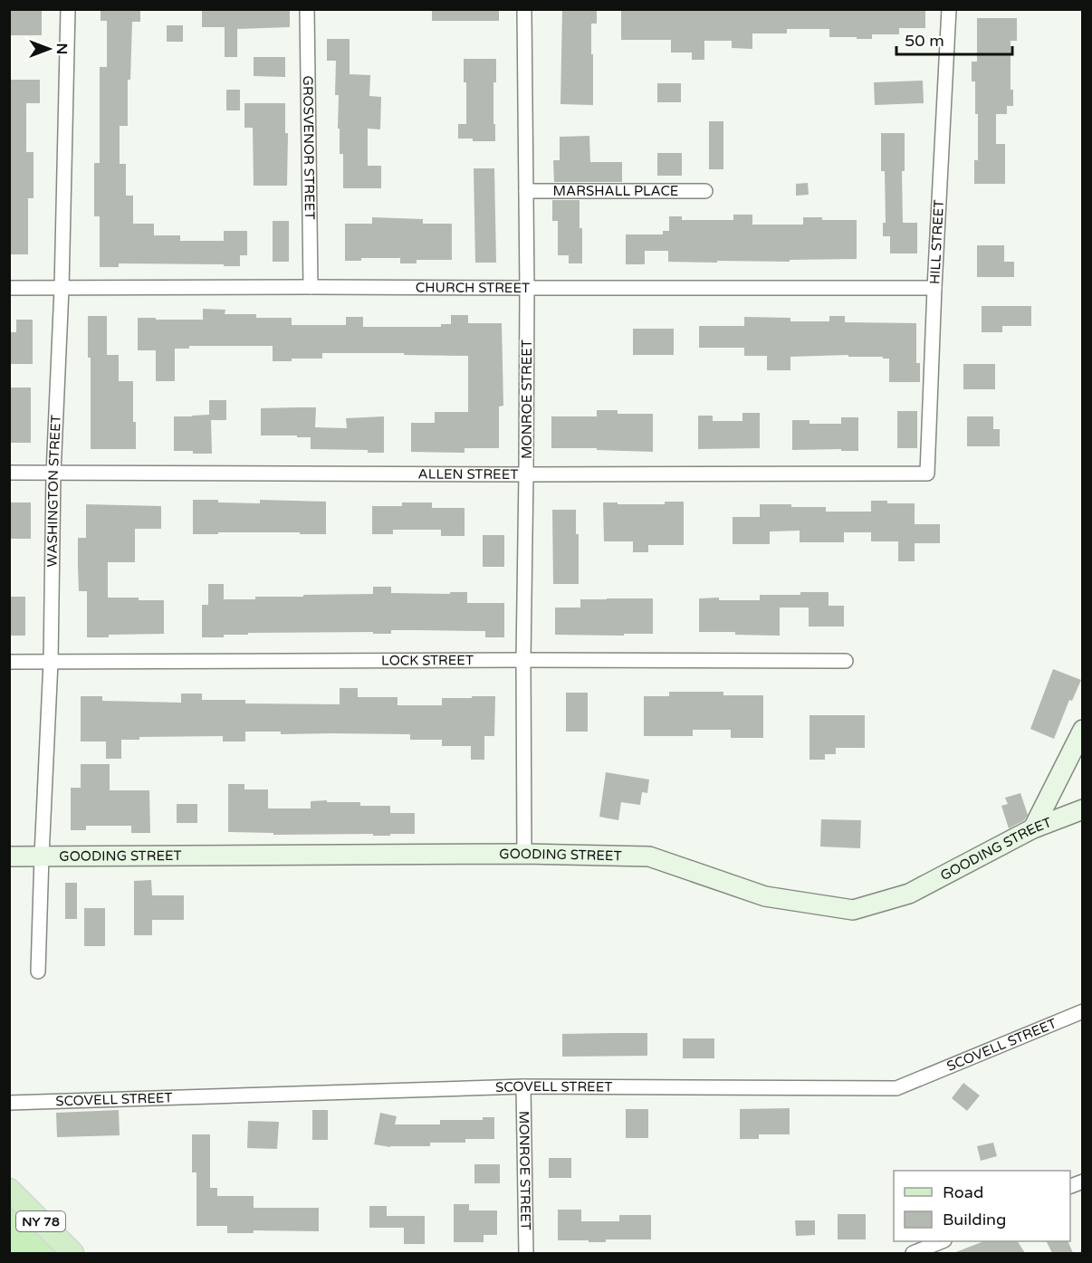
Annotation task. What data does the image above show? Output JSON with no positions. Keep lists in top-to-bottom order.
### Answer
{
  "streets": {
    "main road": ["NY 78"],
    "street": [
      "GROSVENOR STREET",
      "MARSHALL PLACE",
      "HILL STREET",
      "CHURCH STREET",
      "MONROE STREET",
      "ALLEN STREET",
      "WASHINGTON STREET",
      "LOCK STREET",
      "GOODING STREET",
      "SCOVELL STREET"
    ]
  },
  "crossings": [
    ["GROSVENOR STREET", "CHURCH STREET"],
    ["MARSHALL PLACE", "MONROE STREET"],
    ["HILL STREET", "CHURCH STREET"],
    ["HILL STREET", "ALLEN STREET"],
    ["CHURCH STREET", "MONROE STREET"],
    ["CHURCH STREET", "WASHINGTON STREET"],
    ["MONROE STREET", "ALLEN STREET"],
    ["MONROE STREET", "LOCK STREET"],
    ["MONROE STREET", "GOODING STREET"],
    ["MONROE STREET", "SCOVELL STREET"],
    ["ALLEN STREET", "WASHINGTON STREET"],
    ["WASHINGTON STREET", "LOCK STREET"],
    ["WASHINGTON STREET", "GOODING STREET"]
  ],
  "legend": ["Road", "Building"],
  "scale_bar": "50 m",
  "north": "right"
}
